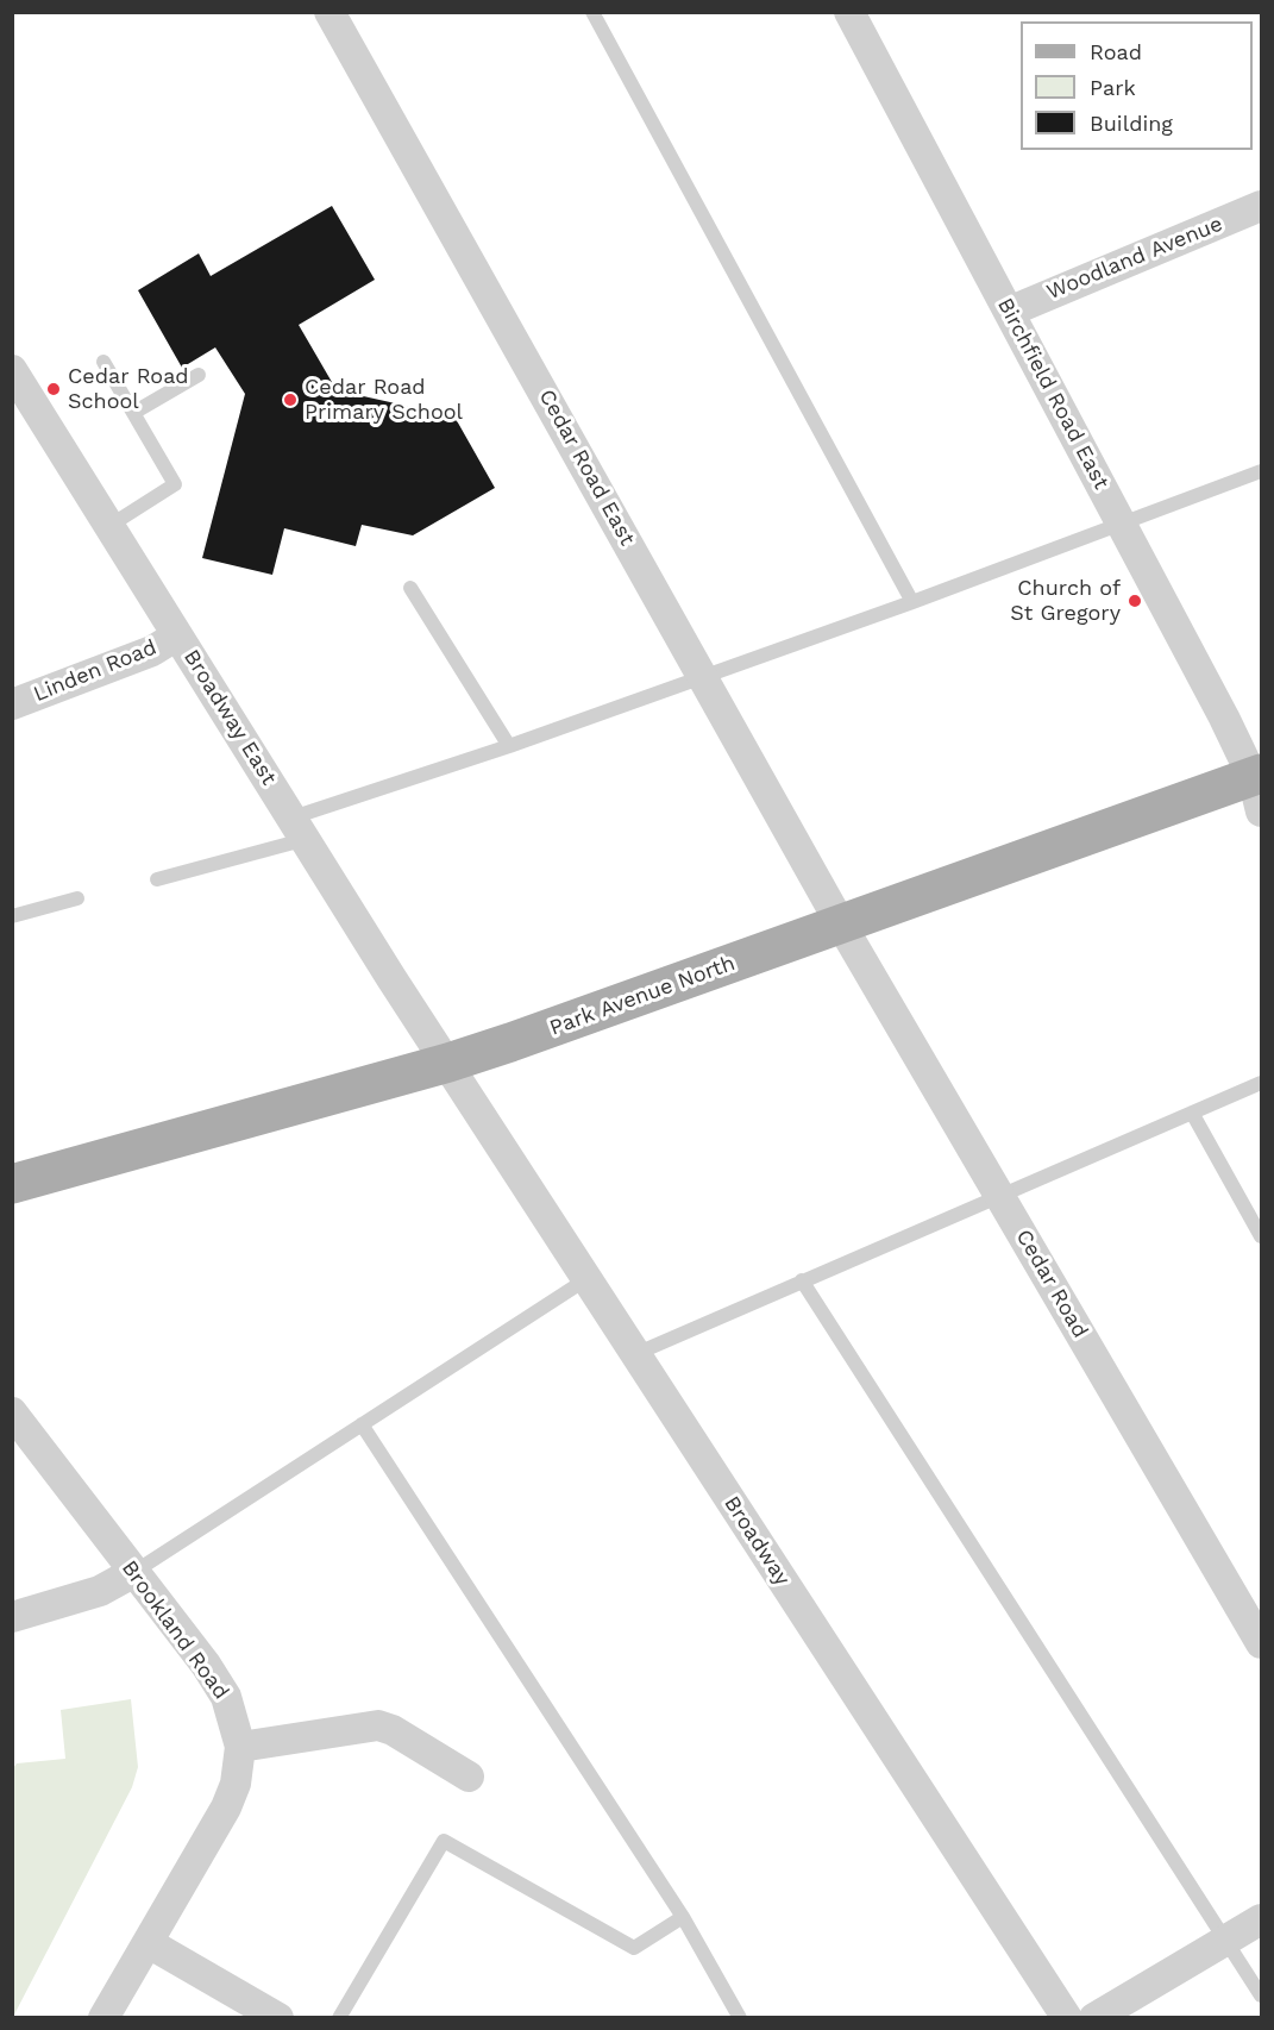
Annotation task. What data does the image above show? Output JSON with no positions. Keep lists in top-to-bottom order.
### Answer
{
  "streets": {
    "main road": ["Park Avenue North"],
    "street": [
      "Woodland Avenue",
      "Birchfield Road East",
      "Cedar Road East",
      "Linden Road",
      "Broadway East",
      "Cedar Road",
      "Broadway",
      "Brookland Road"
    ]
  },
  "crossings": [
    ["Woodland Avenue", "Birchfield Road East"],
    ["Birchfield Road East", "Park Avenue North"],
    ["Cedar Road East", "Park Avenue North"],
    ["Cedar Road East", "Cedar Road"],
    ["Linden Road", "Broadway East"],
    ["Broadway East", "Park Avenue North"],
    ["Broadway East", "Broadway"],
    ["Park Avenue North", "Cedar Road"],
    ["Park Avenue North", "Broadway"]
  ],
  "places": ["Cedar Road School", "Cedar Road Primary School", "Church of St Gregory"],
  "legend": ["Road", "Park", "Building"]
}
